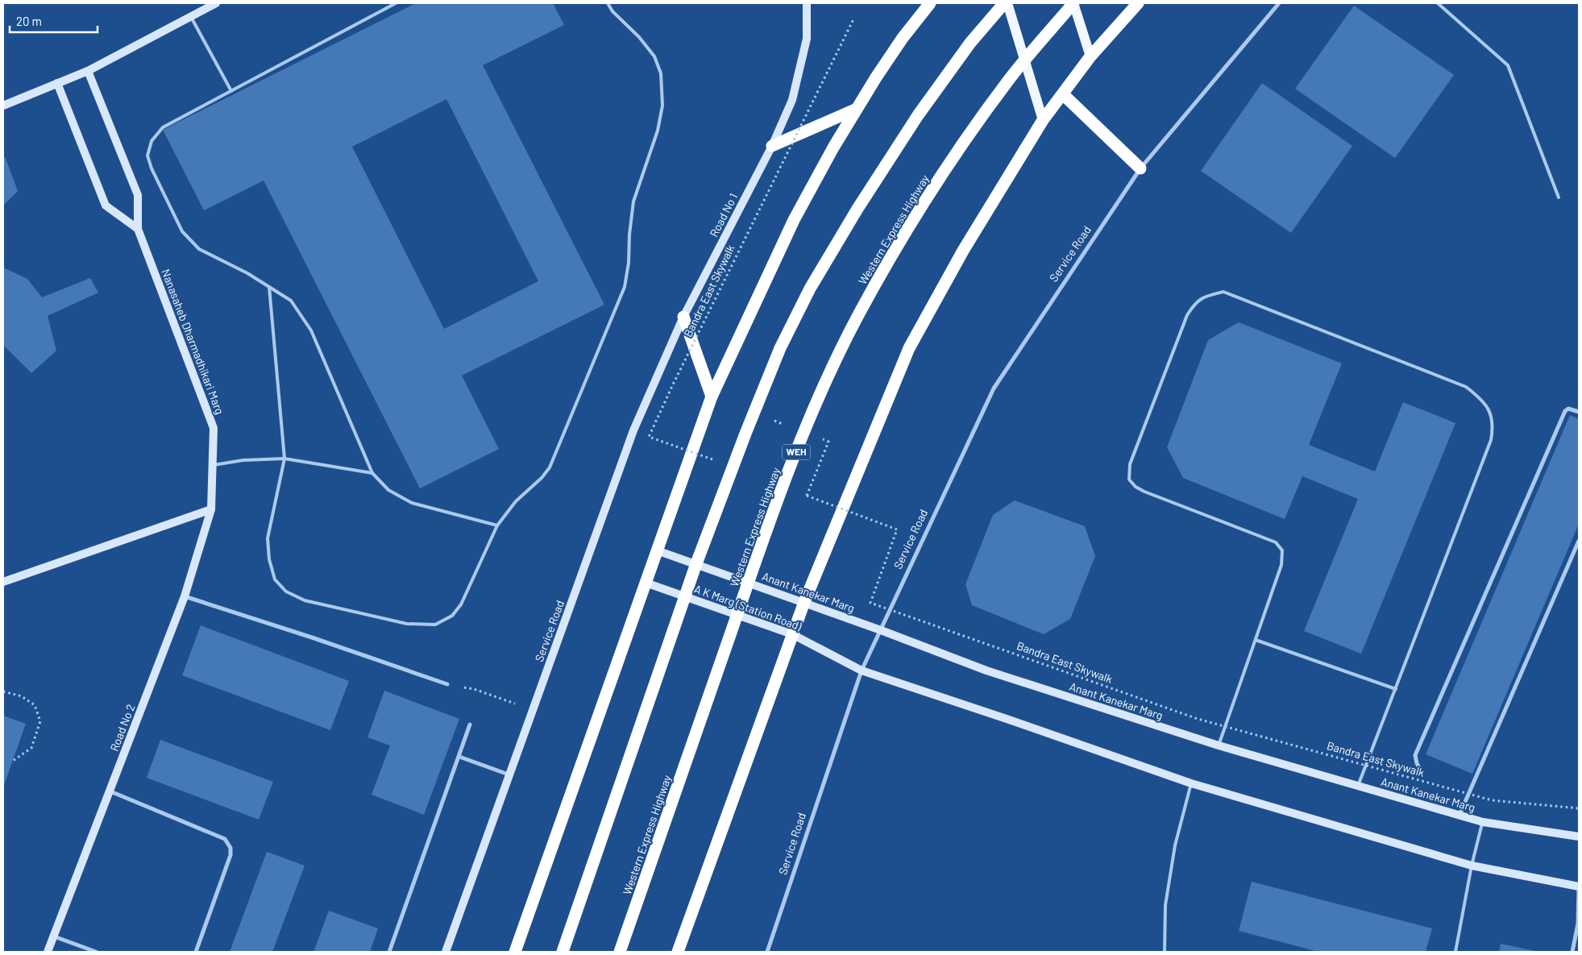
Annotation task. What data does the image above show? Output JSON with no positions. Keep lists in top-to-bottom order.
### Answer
{
  "streets": {
    "highway": ["Western Express Highway", "WEH"],
    "street": [
      "Road No 1",
      "Service Road",
      "Nanasaheb Dharmadhikari Marg",
      "Anant Kanekar Marg",
      "A K Marg (Station Road)",
      "Road No 2"
    ],
    "path": ["Bandra East Skywalk"]
  },
  "crossings": [
    ["Road No 1", "Service Road"],
    ["Service Road", "Anant Kanekar Marg"],
    ["Service Road", "A K Marg (Station Road)"],
    ["Nanasaheb Dharmadhikari Marg", "Road No 2"]
  ],
  "scale_bar": "20 m"
}
